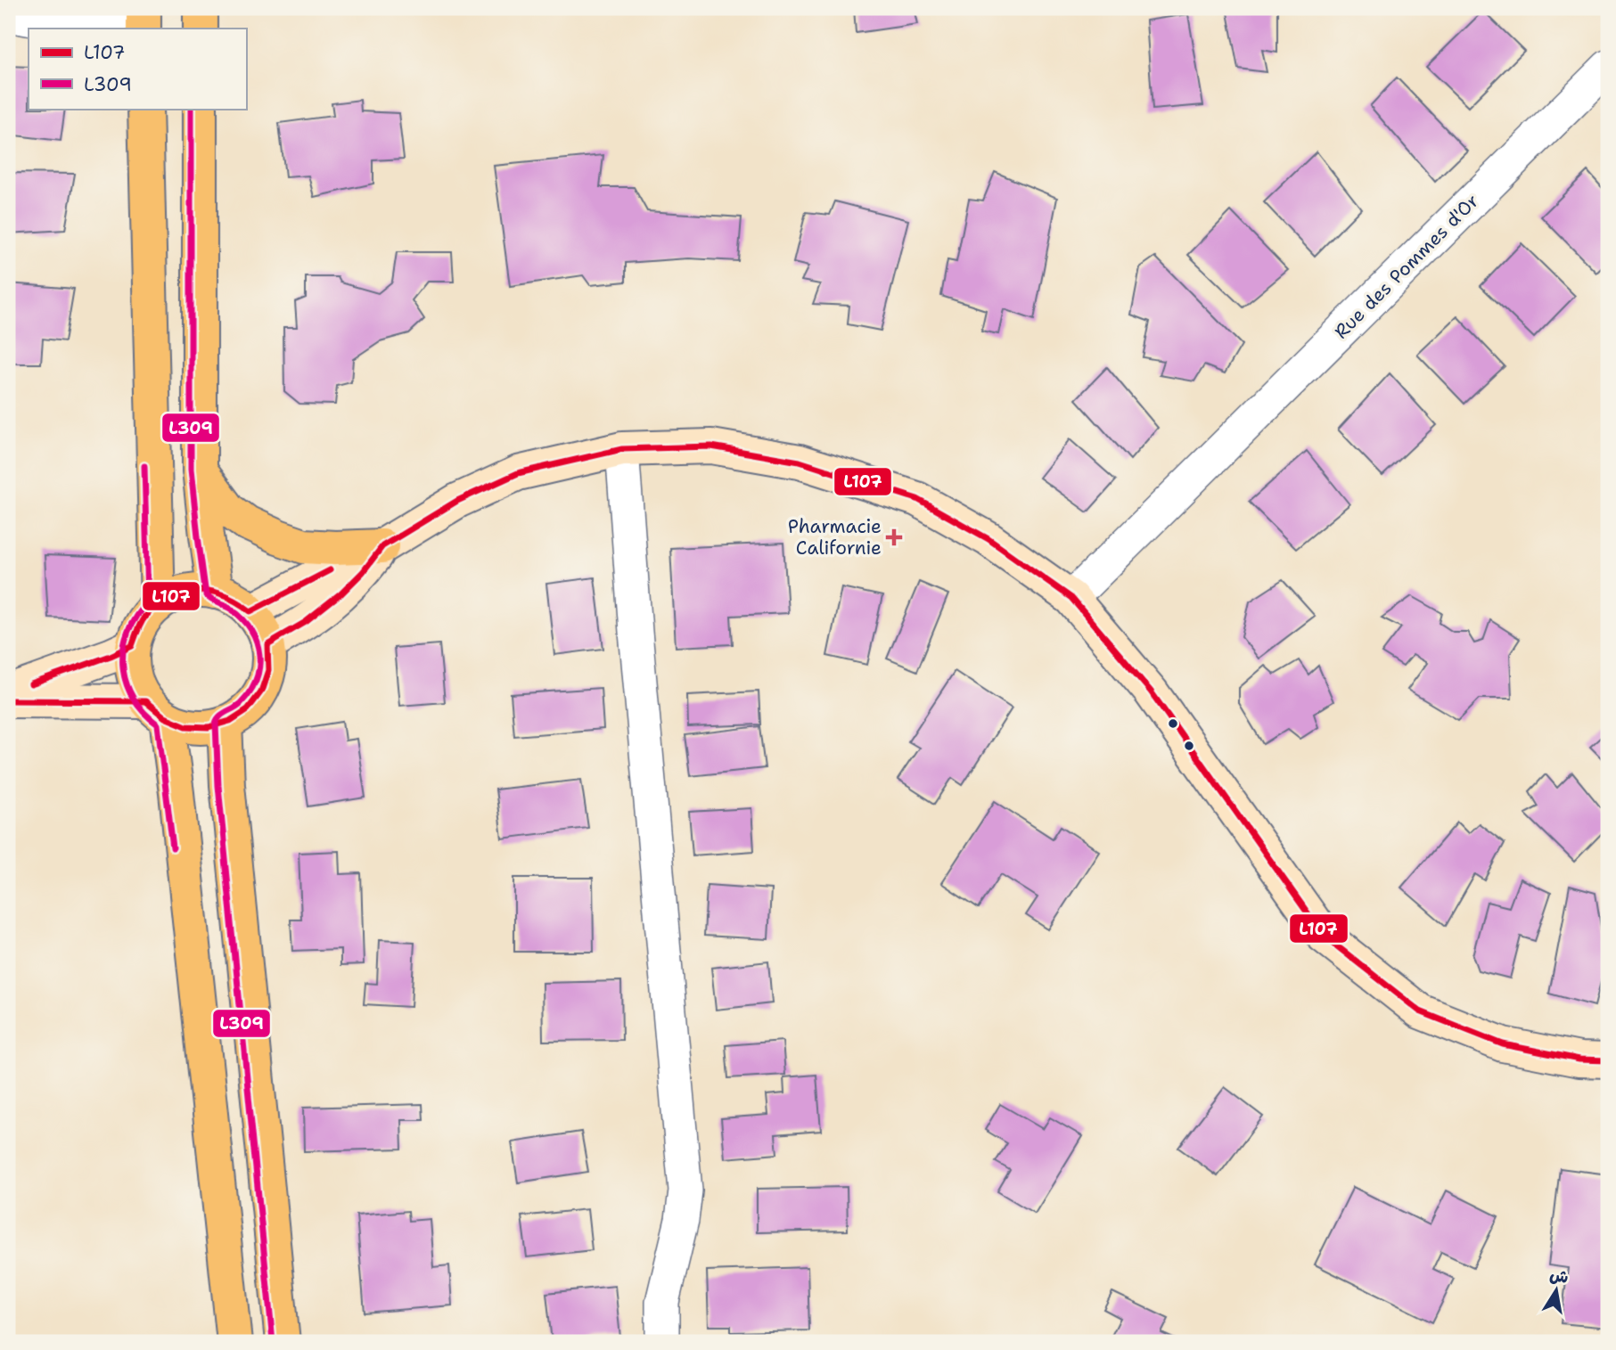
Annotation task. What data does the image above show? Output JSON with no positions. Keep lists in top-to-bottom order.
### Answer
{
  "streets": {
    "street": ["Rue des Pommes d'Or"]
  },
  "places": {
    "health": ["Pharmacie Californie"]
  },
  "lines": ["transit line L309", "transit line L107"],
  "legend": ["L107", "L309"],
  "north": "top"
}
